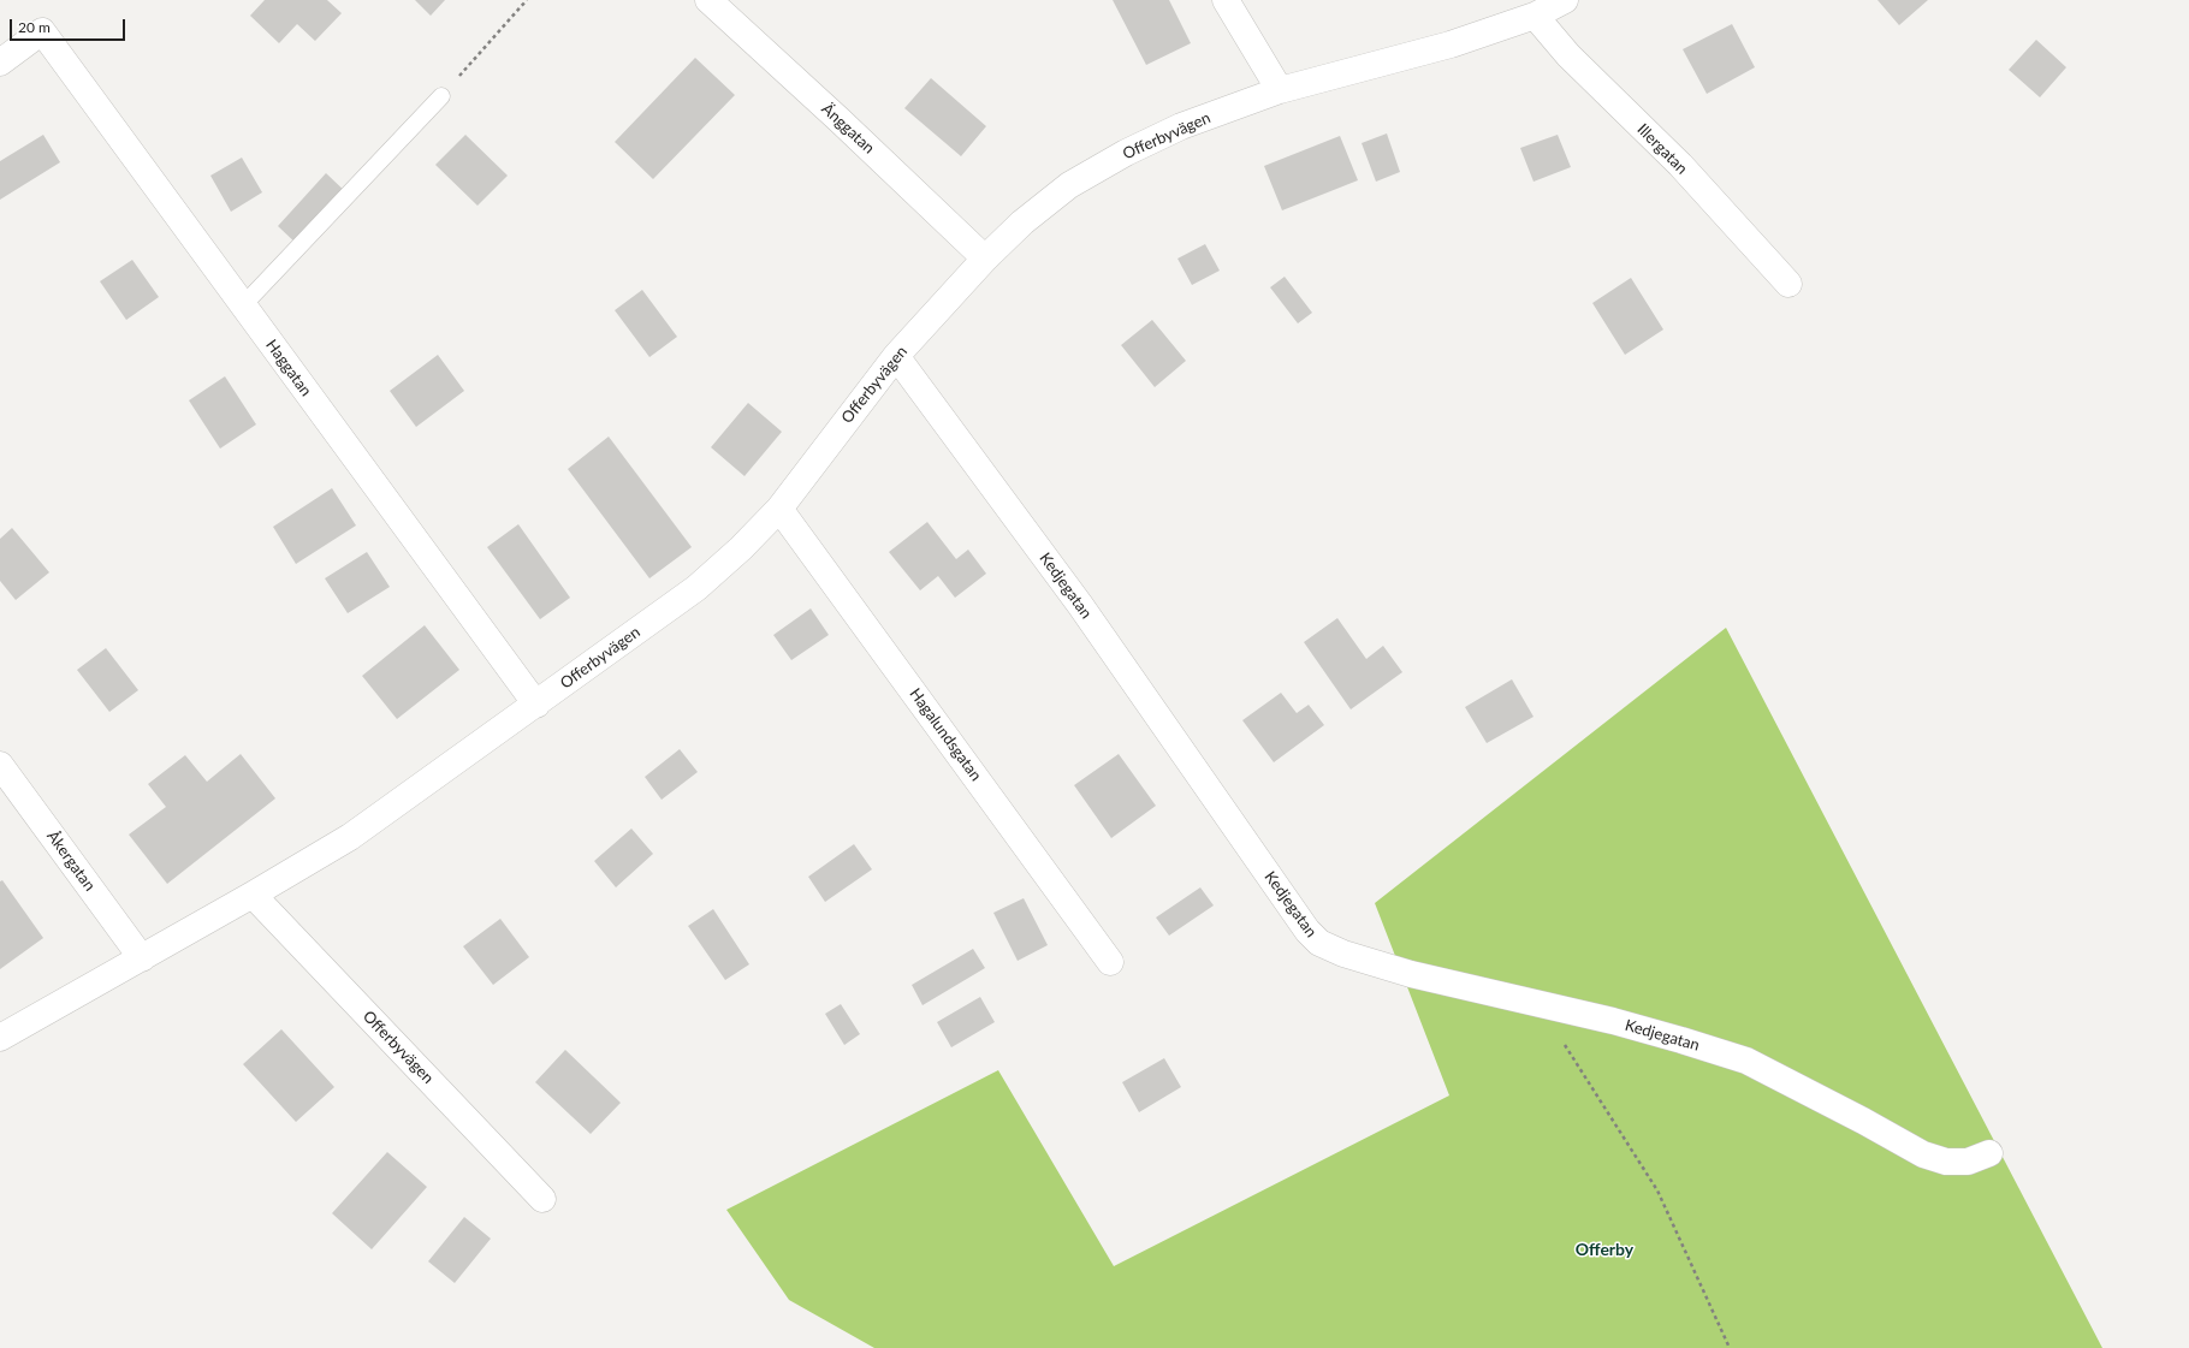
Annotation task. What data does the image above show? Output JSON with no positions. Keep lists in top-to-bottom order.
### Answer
{
  "streets": {
    "street": [
      "Änggatan",
      "Offerbyvägen",
      "Illergatan",
      "Haggatan",
      "Kedjegatan",
      "Hagalundsgatan",
      "Åkergatan"
    ]
  },
  "crossings": [
    ["Änggatan", "Offerbyvägen"],
    ["Offerbyvägen", "Illergatan"],
    ["Offerbyvägen", "Haggatan"],
    ["Offerbyvägen", "Kedjegatan"],
    ["Offerbyvägen", "Hagalundsgatan"],
    ["Offerbyvägen", "Åkergatan"]
  ],
  "districts": ["Offerby"],
  "scale_bar": "20 m"
}
